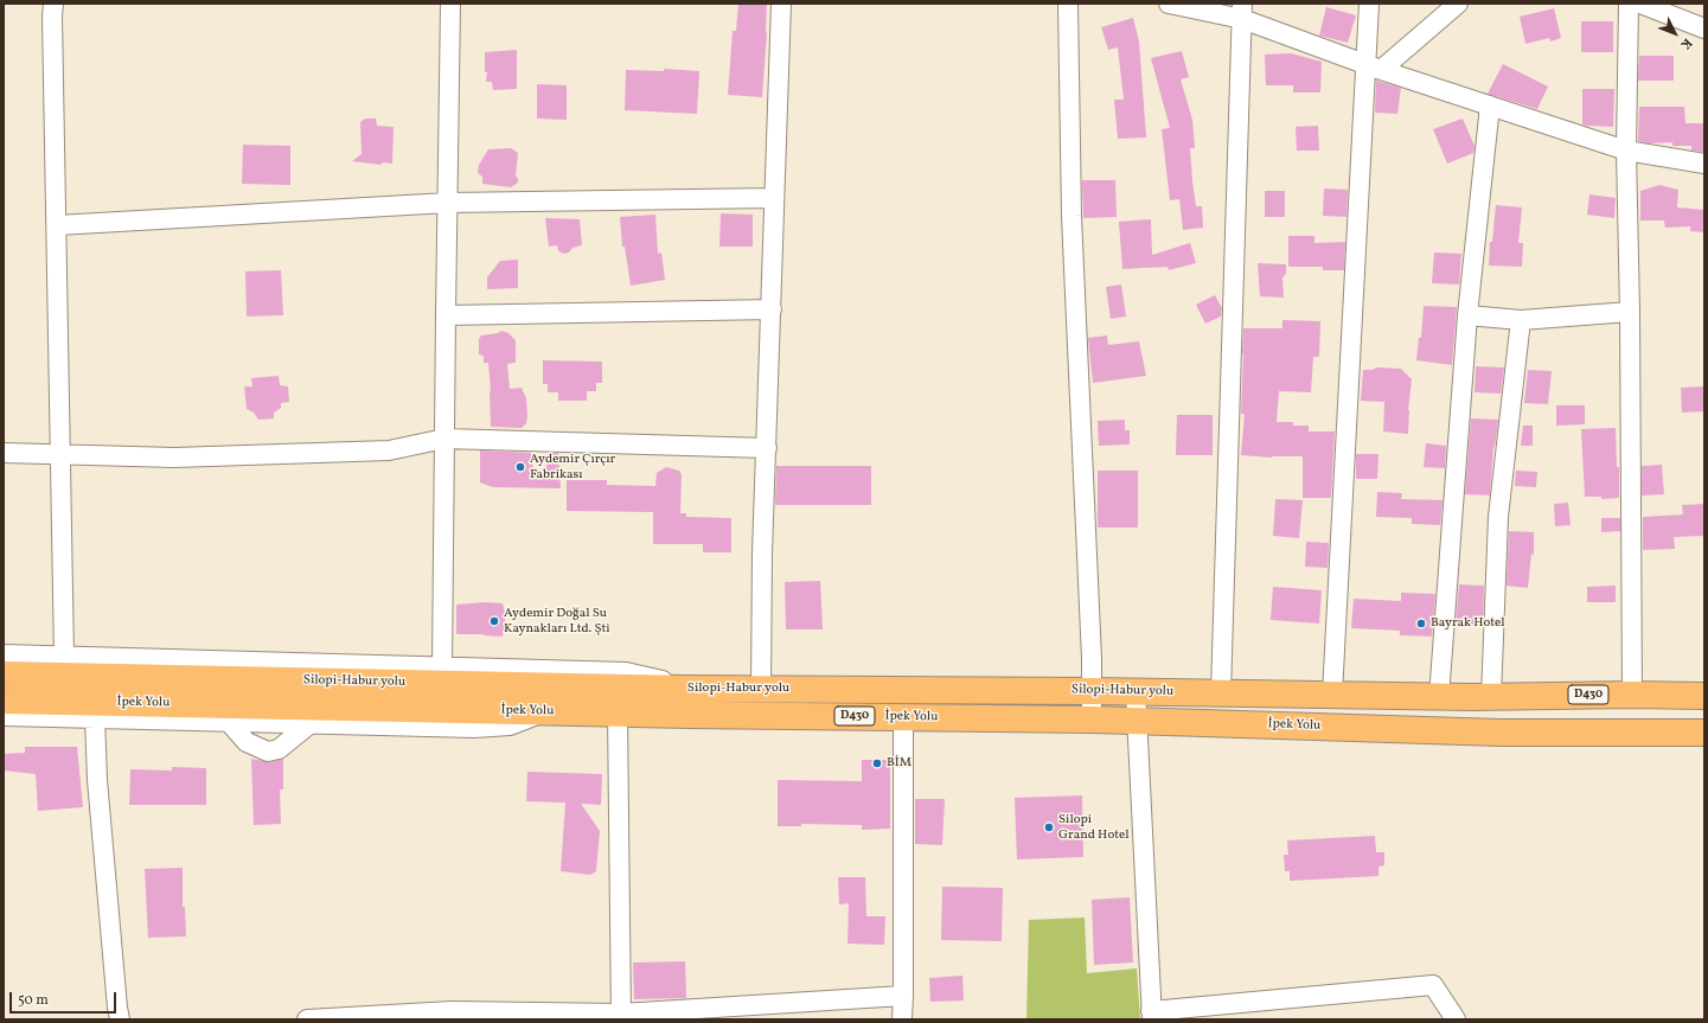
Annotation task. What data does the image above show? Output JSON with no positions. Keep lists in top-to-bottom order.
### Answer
{
  "streets": {
    "highway": ["Silopi-Habur yolu", "D430", "İpek Yolu"]
  },
  "crossings": [
    ["Silopi-Habur yolu", "D430"]
  ],
  "places": [
    "Aydemir Çırçır Fabrikası",
    "Aydemir Doğal Su Kaynakları Ltd. Şti",
    "Bayrak Hotel",
    "BİM",
    "Silopi Grand Hotel"
  ],
  "scale_bar": "50 m",
  "north": "bottom right"
}
